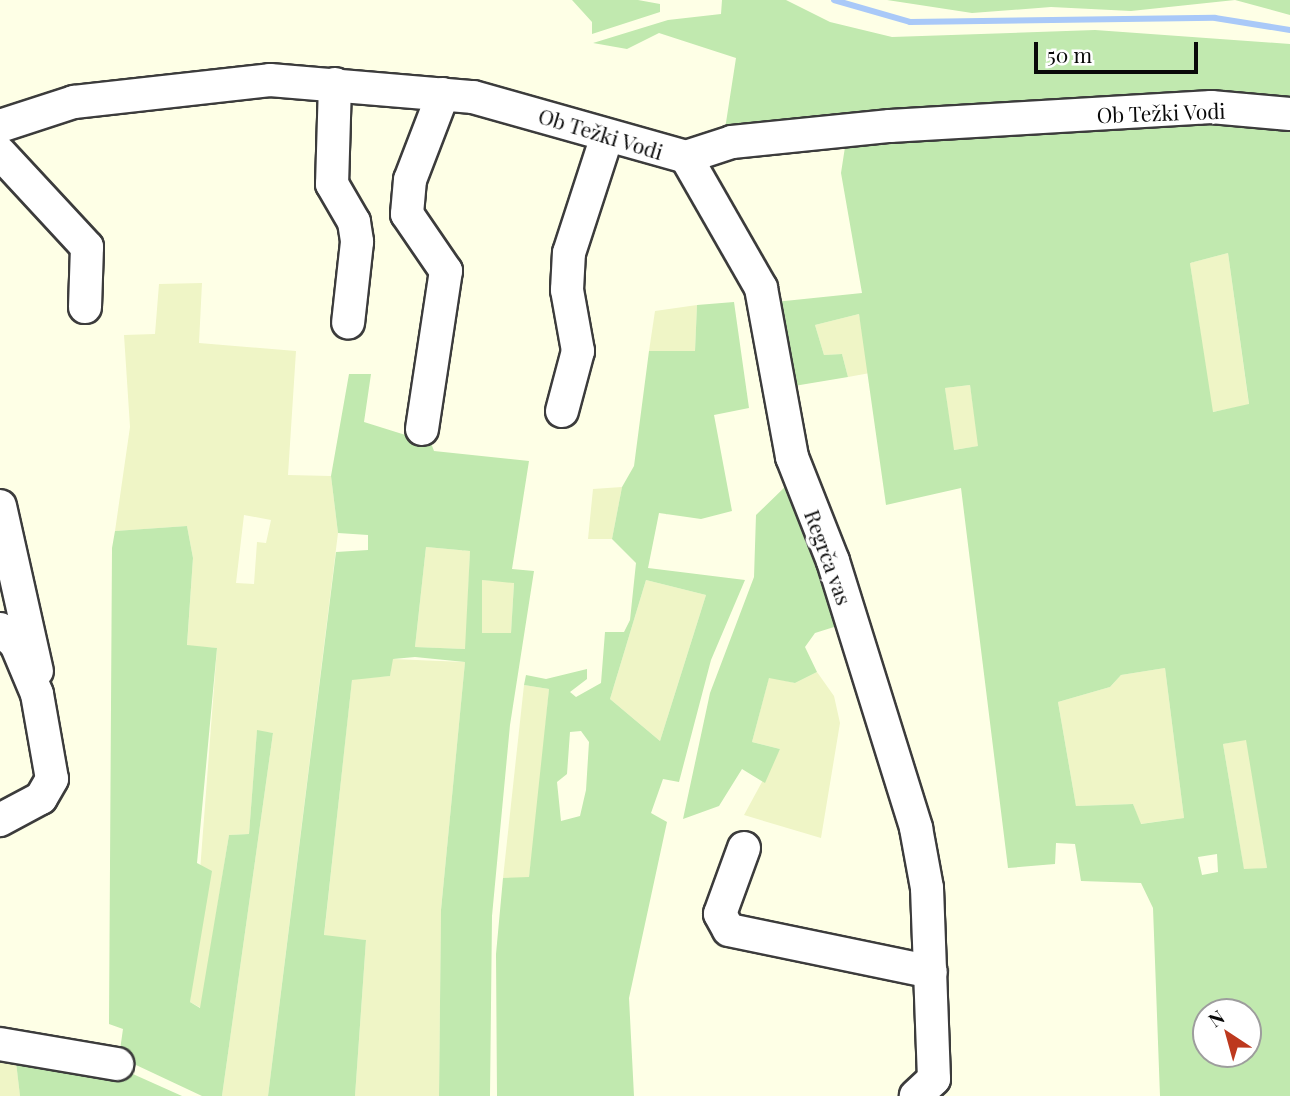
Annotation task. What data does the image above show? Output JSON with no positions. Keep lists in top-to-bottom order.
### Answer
{
  "streets": {
    "street": ["Ob Težki Vodi", "Regrča vas"]
  },
  "crossings": [
    ["Ob Težki Vodi", "Regrča vas"]
  ],
  "scale_bar": "50 m",
  "north": "top left"
}
